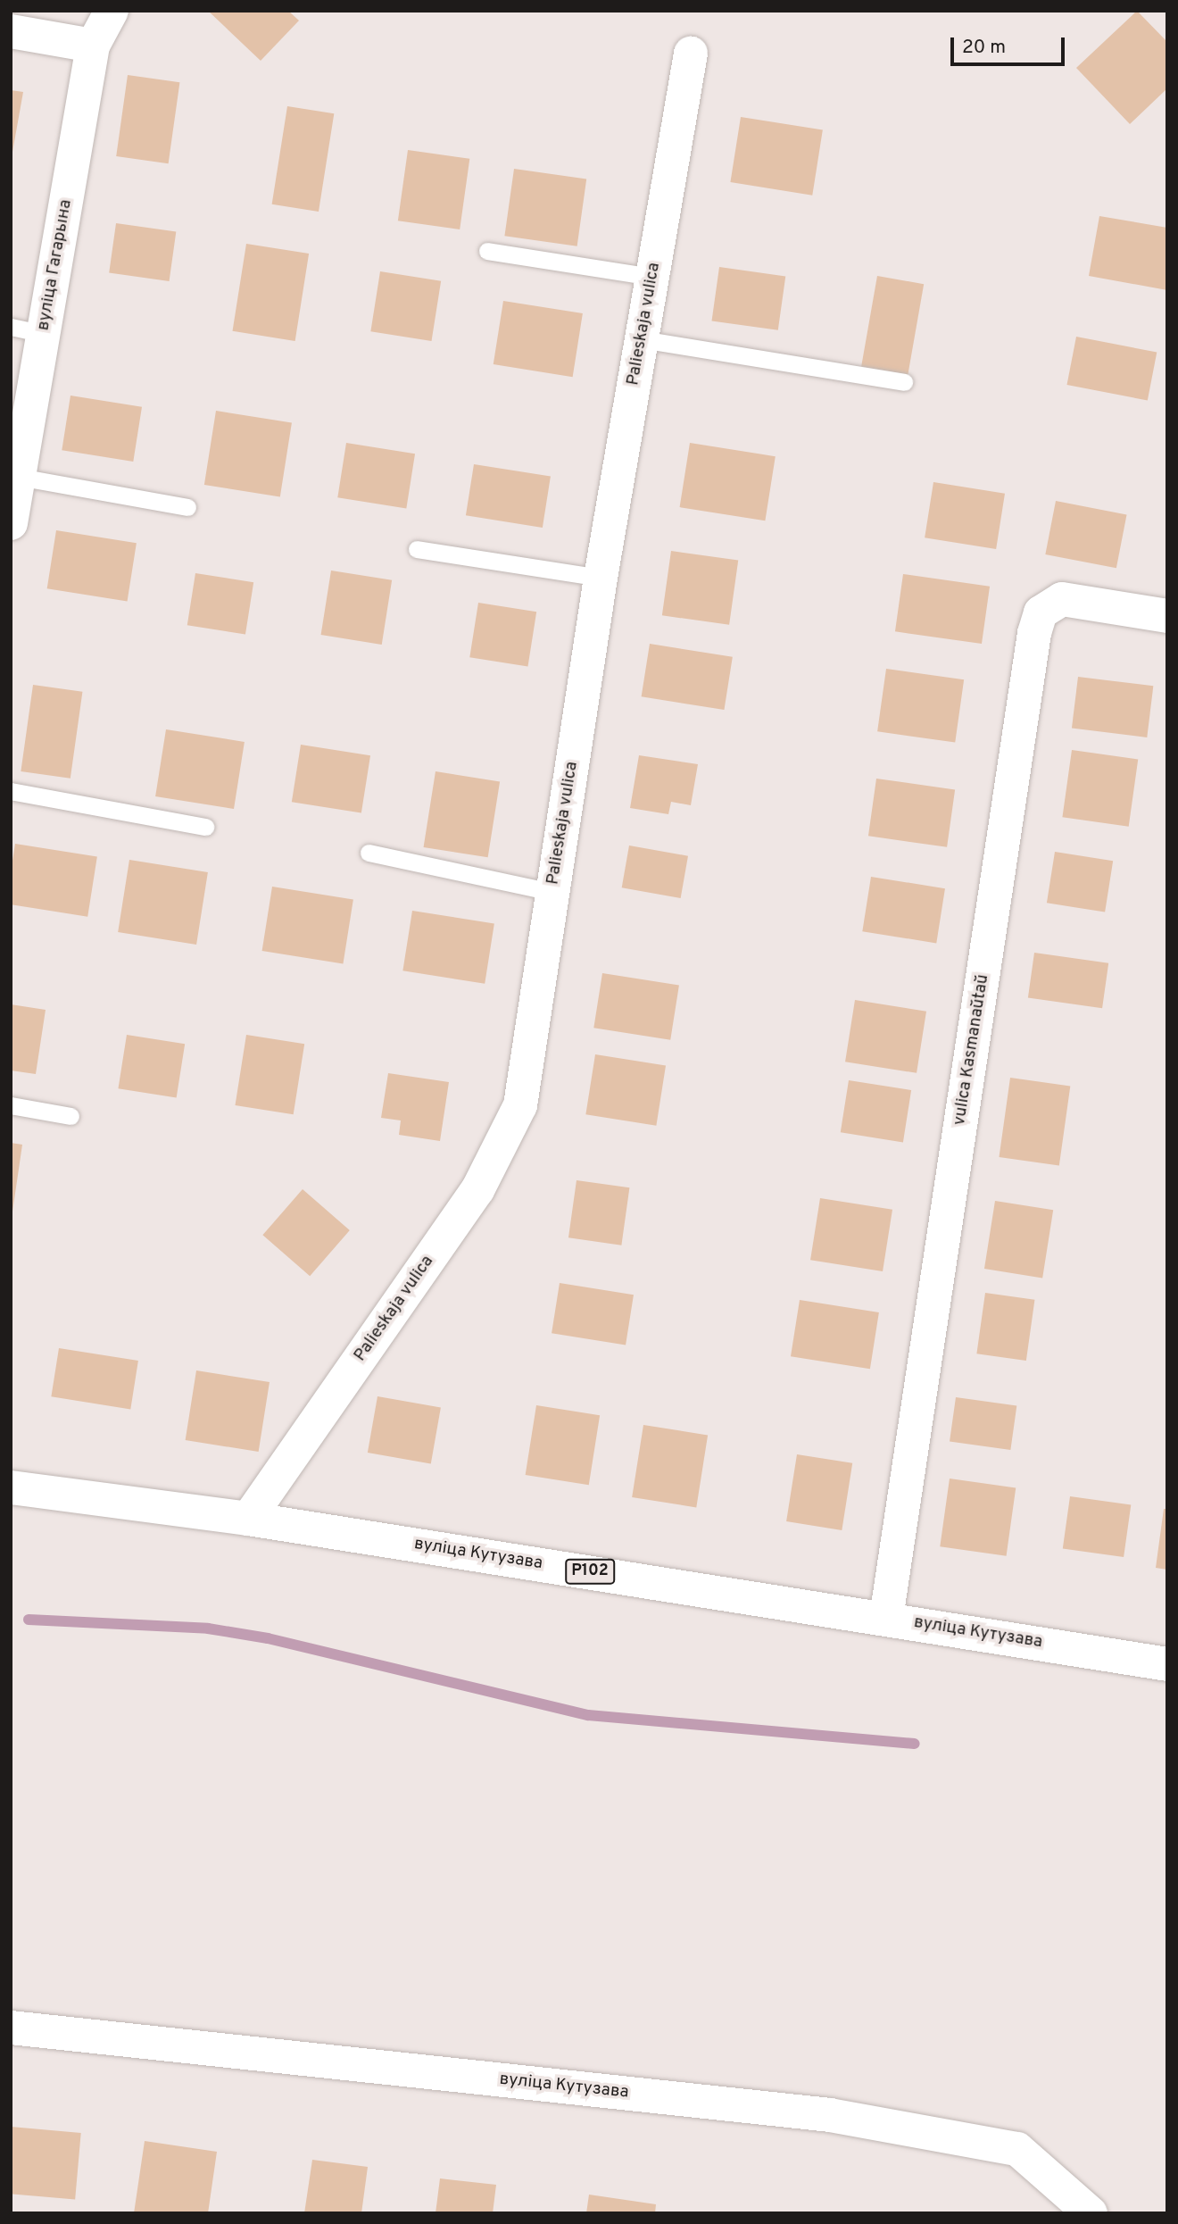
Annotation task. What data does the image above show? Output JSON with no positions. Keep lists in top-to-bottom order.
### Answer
{
  "streets": {
    "street": [
      "вуліца Гагарына",
      "Palieskaja vulica",
      "vulica Kasmanaŭtaŭ",
      "вуліца Кутузава",
      "Р102"
    ]
  },
  "crossings": [
    ["Palieskaja vulica", "вуліца Кутузава"],
    ["vulica Kasmanaŭtaŭ", "вуліца Кутузава"]
  ],
  "scale_bar": "20 m"
}
